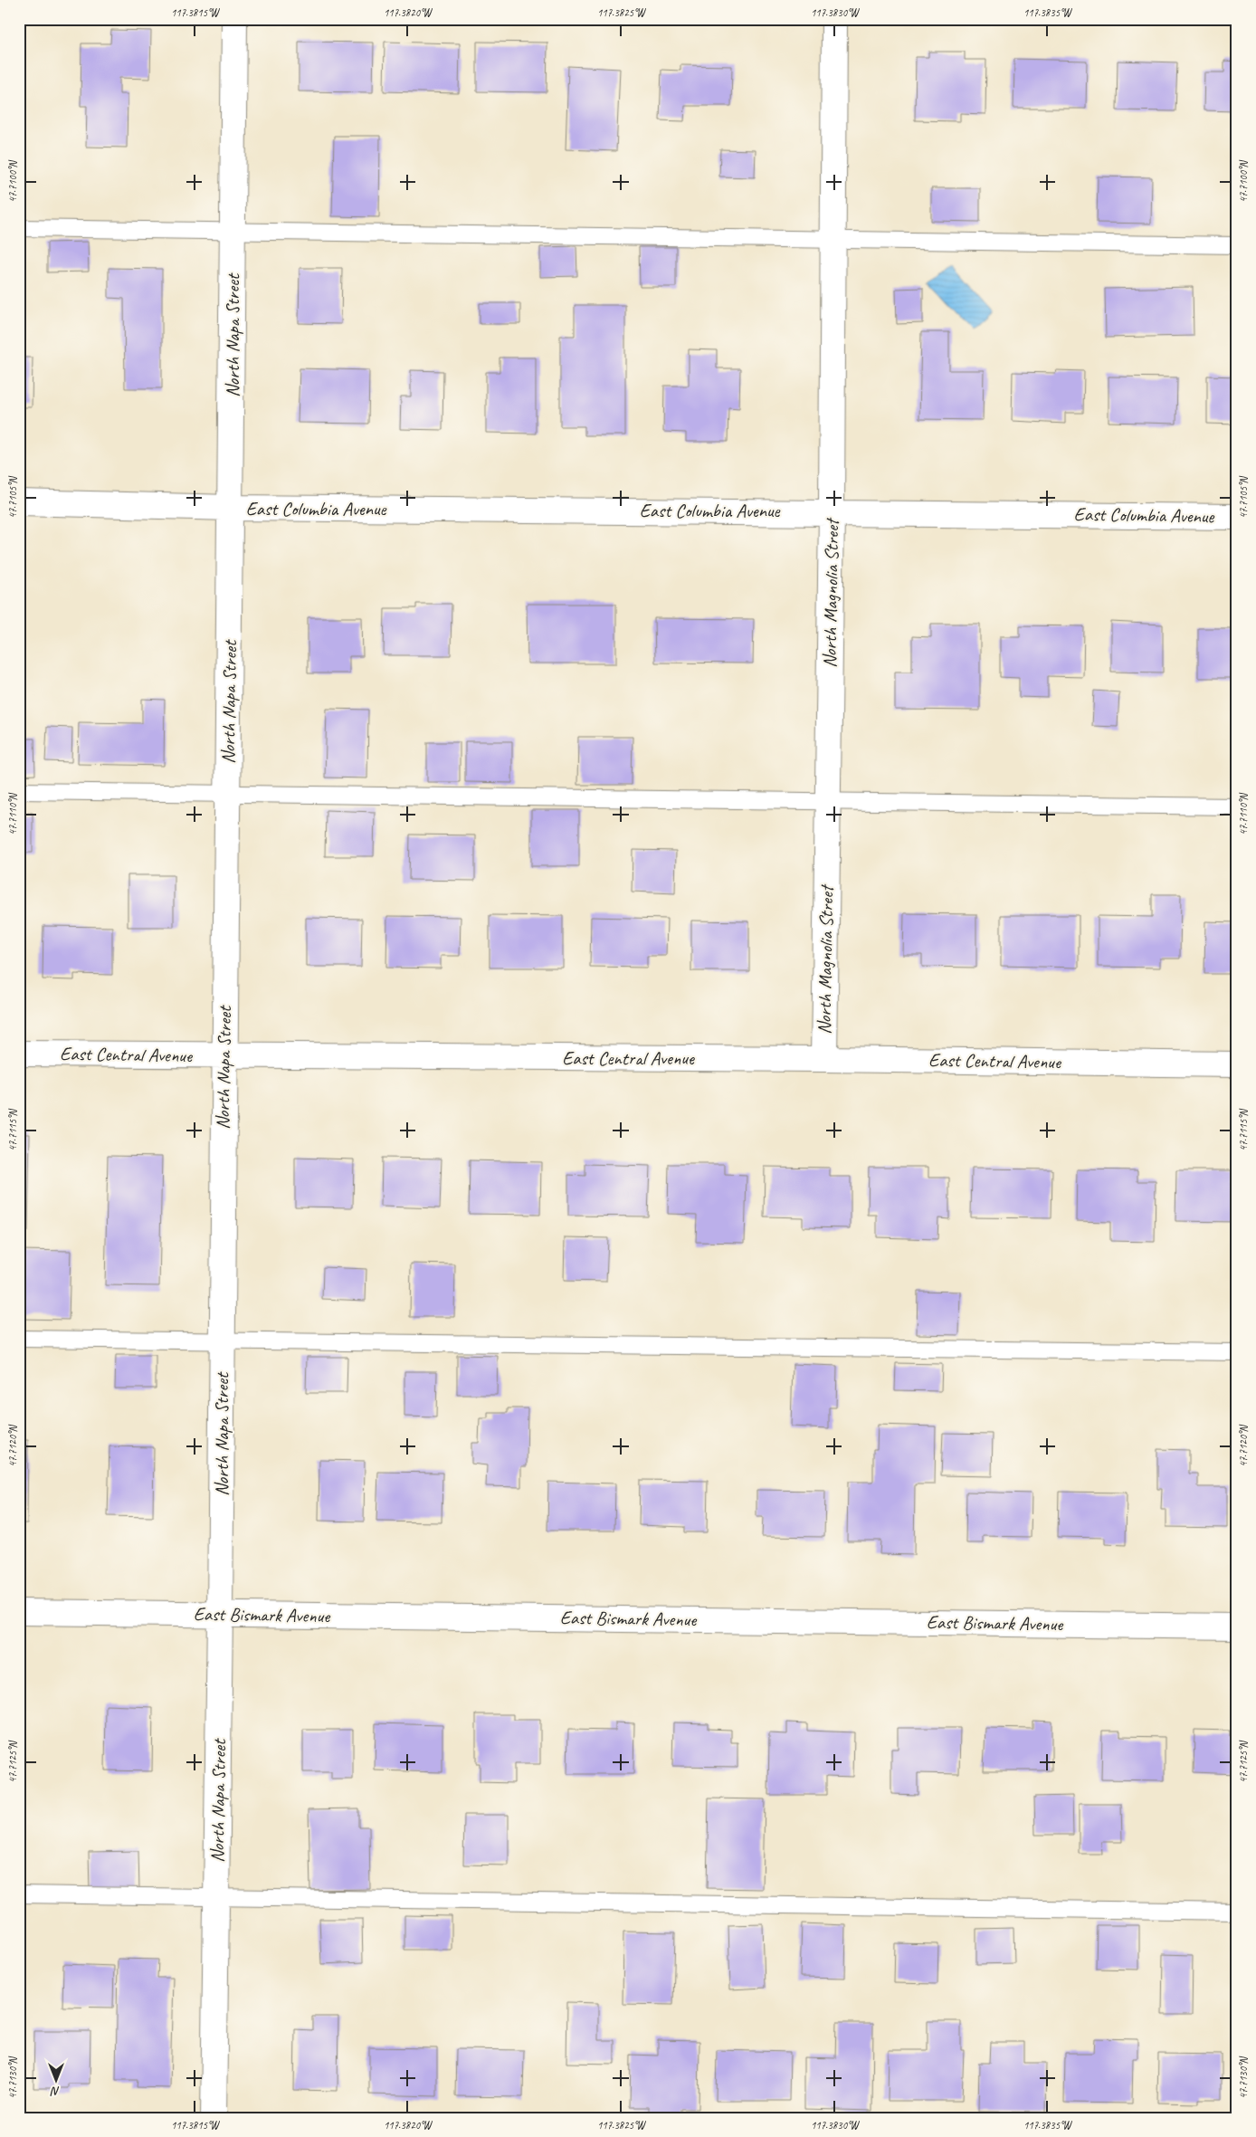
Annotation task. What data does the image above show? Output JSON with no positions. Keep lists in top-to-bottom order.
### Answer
{
  "streets": {
    "street": [
      "North Napa Street",
      "East Columbia Avenue",
      "North Magnolia Street",
      "East Central Avenue",
      "East Bismark Avenue"
    ]
  },
  "crossings": [
    ["North Napa Street", "East Columbia Avenue"],
    ["North Napa Street", "East Central Avenue"],
    ["North Napa Street", "East Bismark Avenue"],
    ["East Columbia Avenue", "North Magnolia Street"],
    ["North Magnolia Street", "East Central Avenue"]
  ],
  "north": "bottom",
  "coordinates": [
    "117.3815°W",
    "117.3820°W",
    "117.3825°W",
    "117.3830°W",
    "117.3835°W",
    "47.7100°N",
    "47.7105°N",
    "47.7110°N",
    "47.7115°N",
    "47.7120°N",
    "47.7125°N",
    "47.7130°N"
  ]
}
